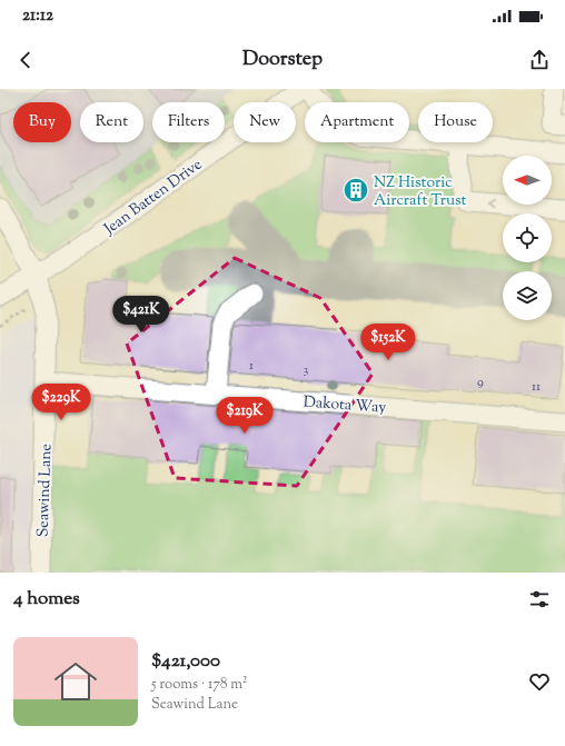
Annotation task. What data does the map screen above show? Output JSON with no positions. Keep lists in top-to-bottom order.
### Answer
{
  "streets": {
    "street": ["Jean Batten Drive", "Dakota Way", "Seawind Lane"]
  },
  "crossings": [
    ["Jean Batten Drive", "Seawind Lane"],
    ["Dakota Way", "Seawind Lane"]
  ],
  "places": {
    "building": ["NZ Historic Aircraft Trust"]
  },
  "house_numbers": [
    "1",
    "3",
    "9",
    "11"
  ],
  "north": "left",
  "page": {
    "status": "21:12",
    "header": "Doorstep",
    "chip": [
      "Buy",
      "Rent",
      "Filters",
      "New",
      "Apartment",
      "House"
    ],
    "price": [
      "$421K",
      "$152K",
      "$229K",
      "$219K"
    ],
    "heading": "4 homes",
    "list": [
      {
        "name": "$421,000",
        "note": "5 rooms · 178 m² · Seawind Lane"
      }
    ]
  }
}
